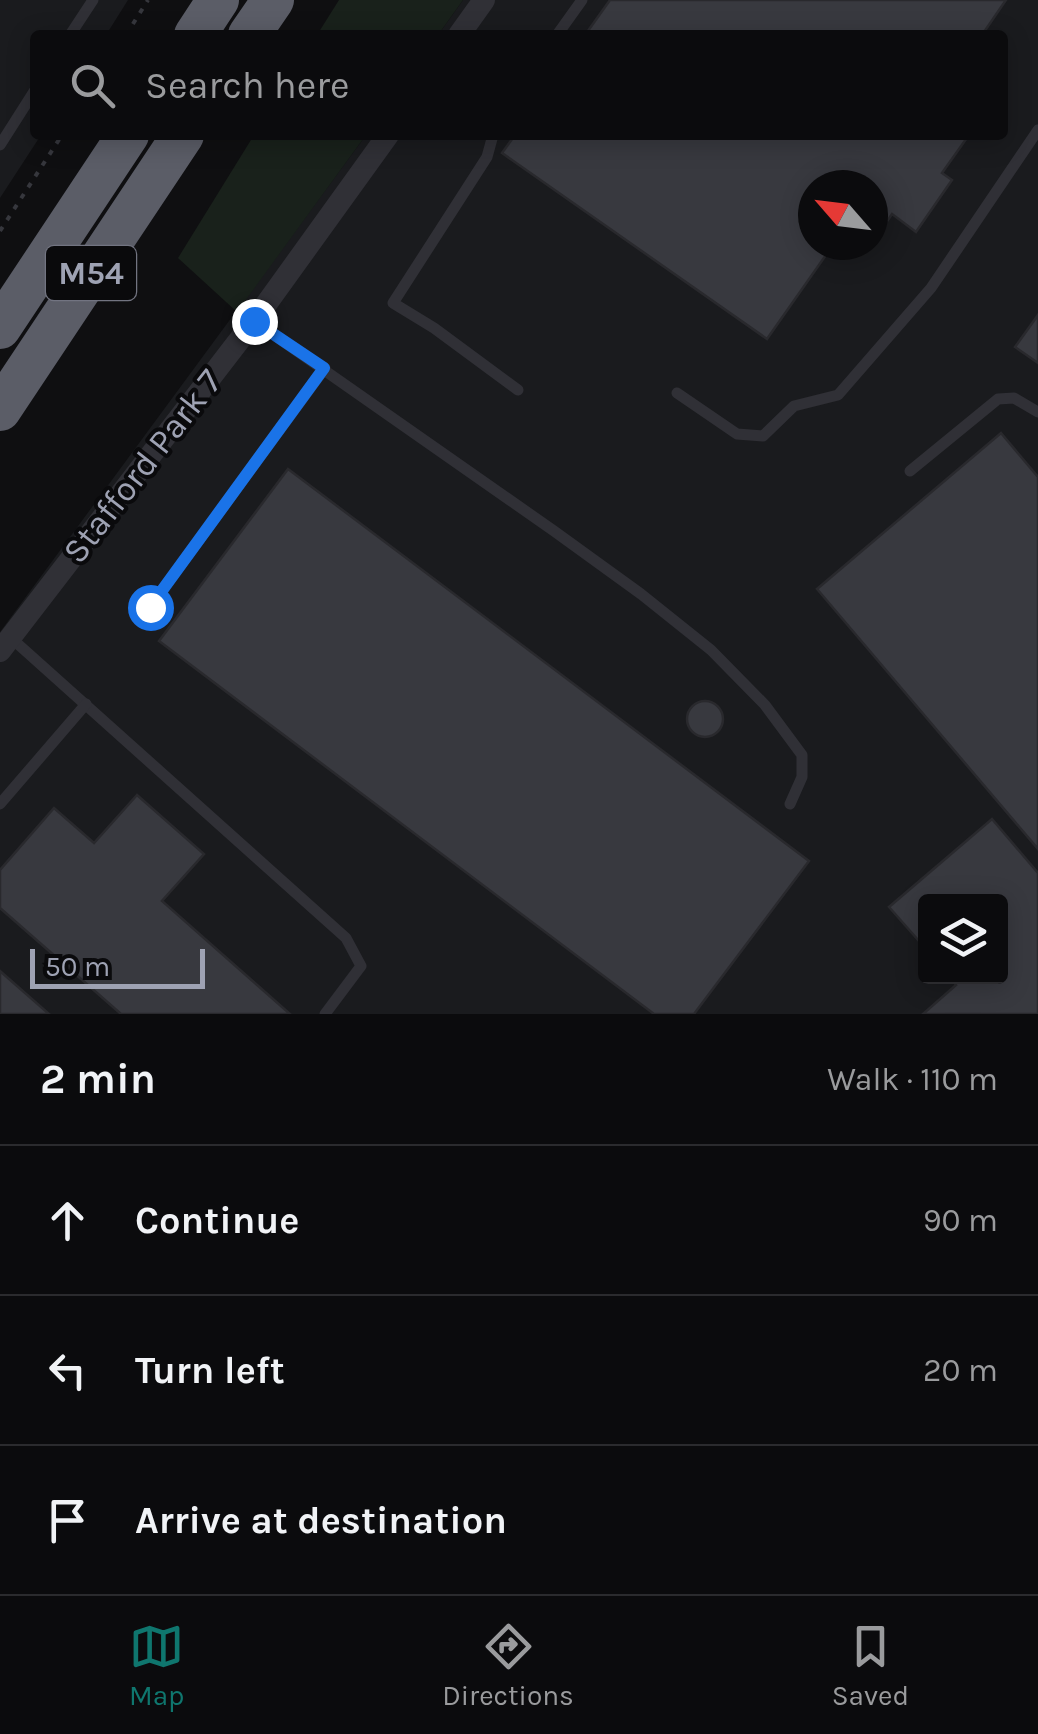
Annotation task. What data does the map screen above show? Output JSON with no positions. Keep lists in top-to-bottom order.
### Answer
{
  "streets": {
    "highway": ["M54"],
    "street": ["Stafford Park 7"]
  },
  "scale_bar": "50 m",
  "north": "top left",
  "page": {
    "search": "Search here",
    "scale": "50 m",
    "heading": ["2 min", "Walk · 110 m"],
    "list": [
      ["Continue", "90 m"],
      ["Turn left", "20 m"],
      "Arrive at destination"
    ],
    "nav": ["Map", "Directions", "Saved"]
  }
}
